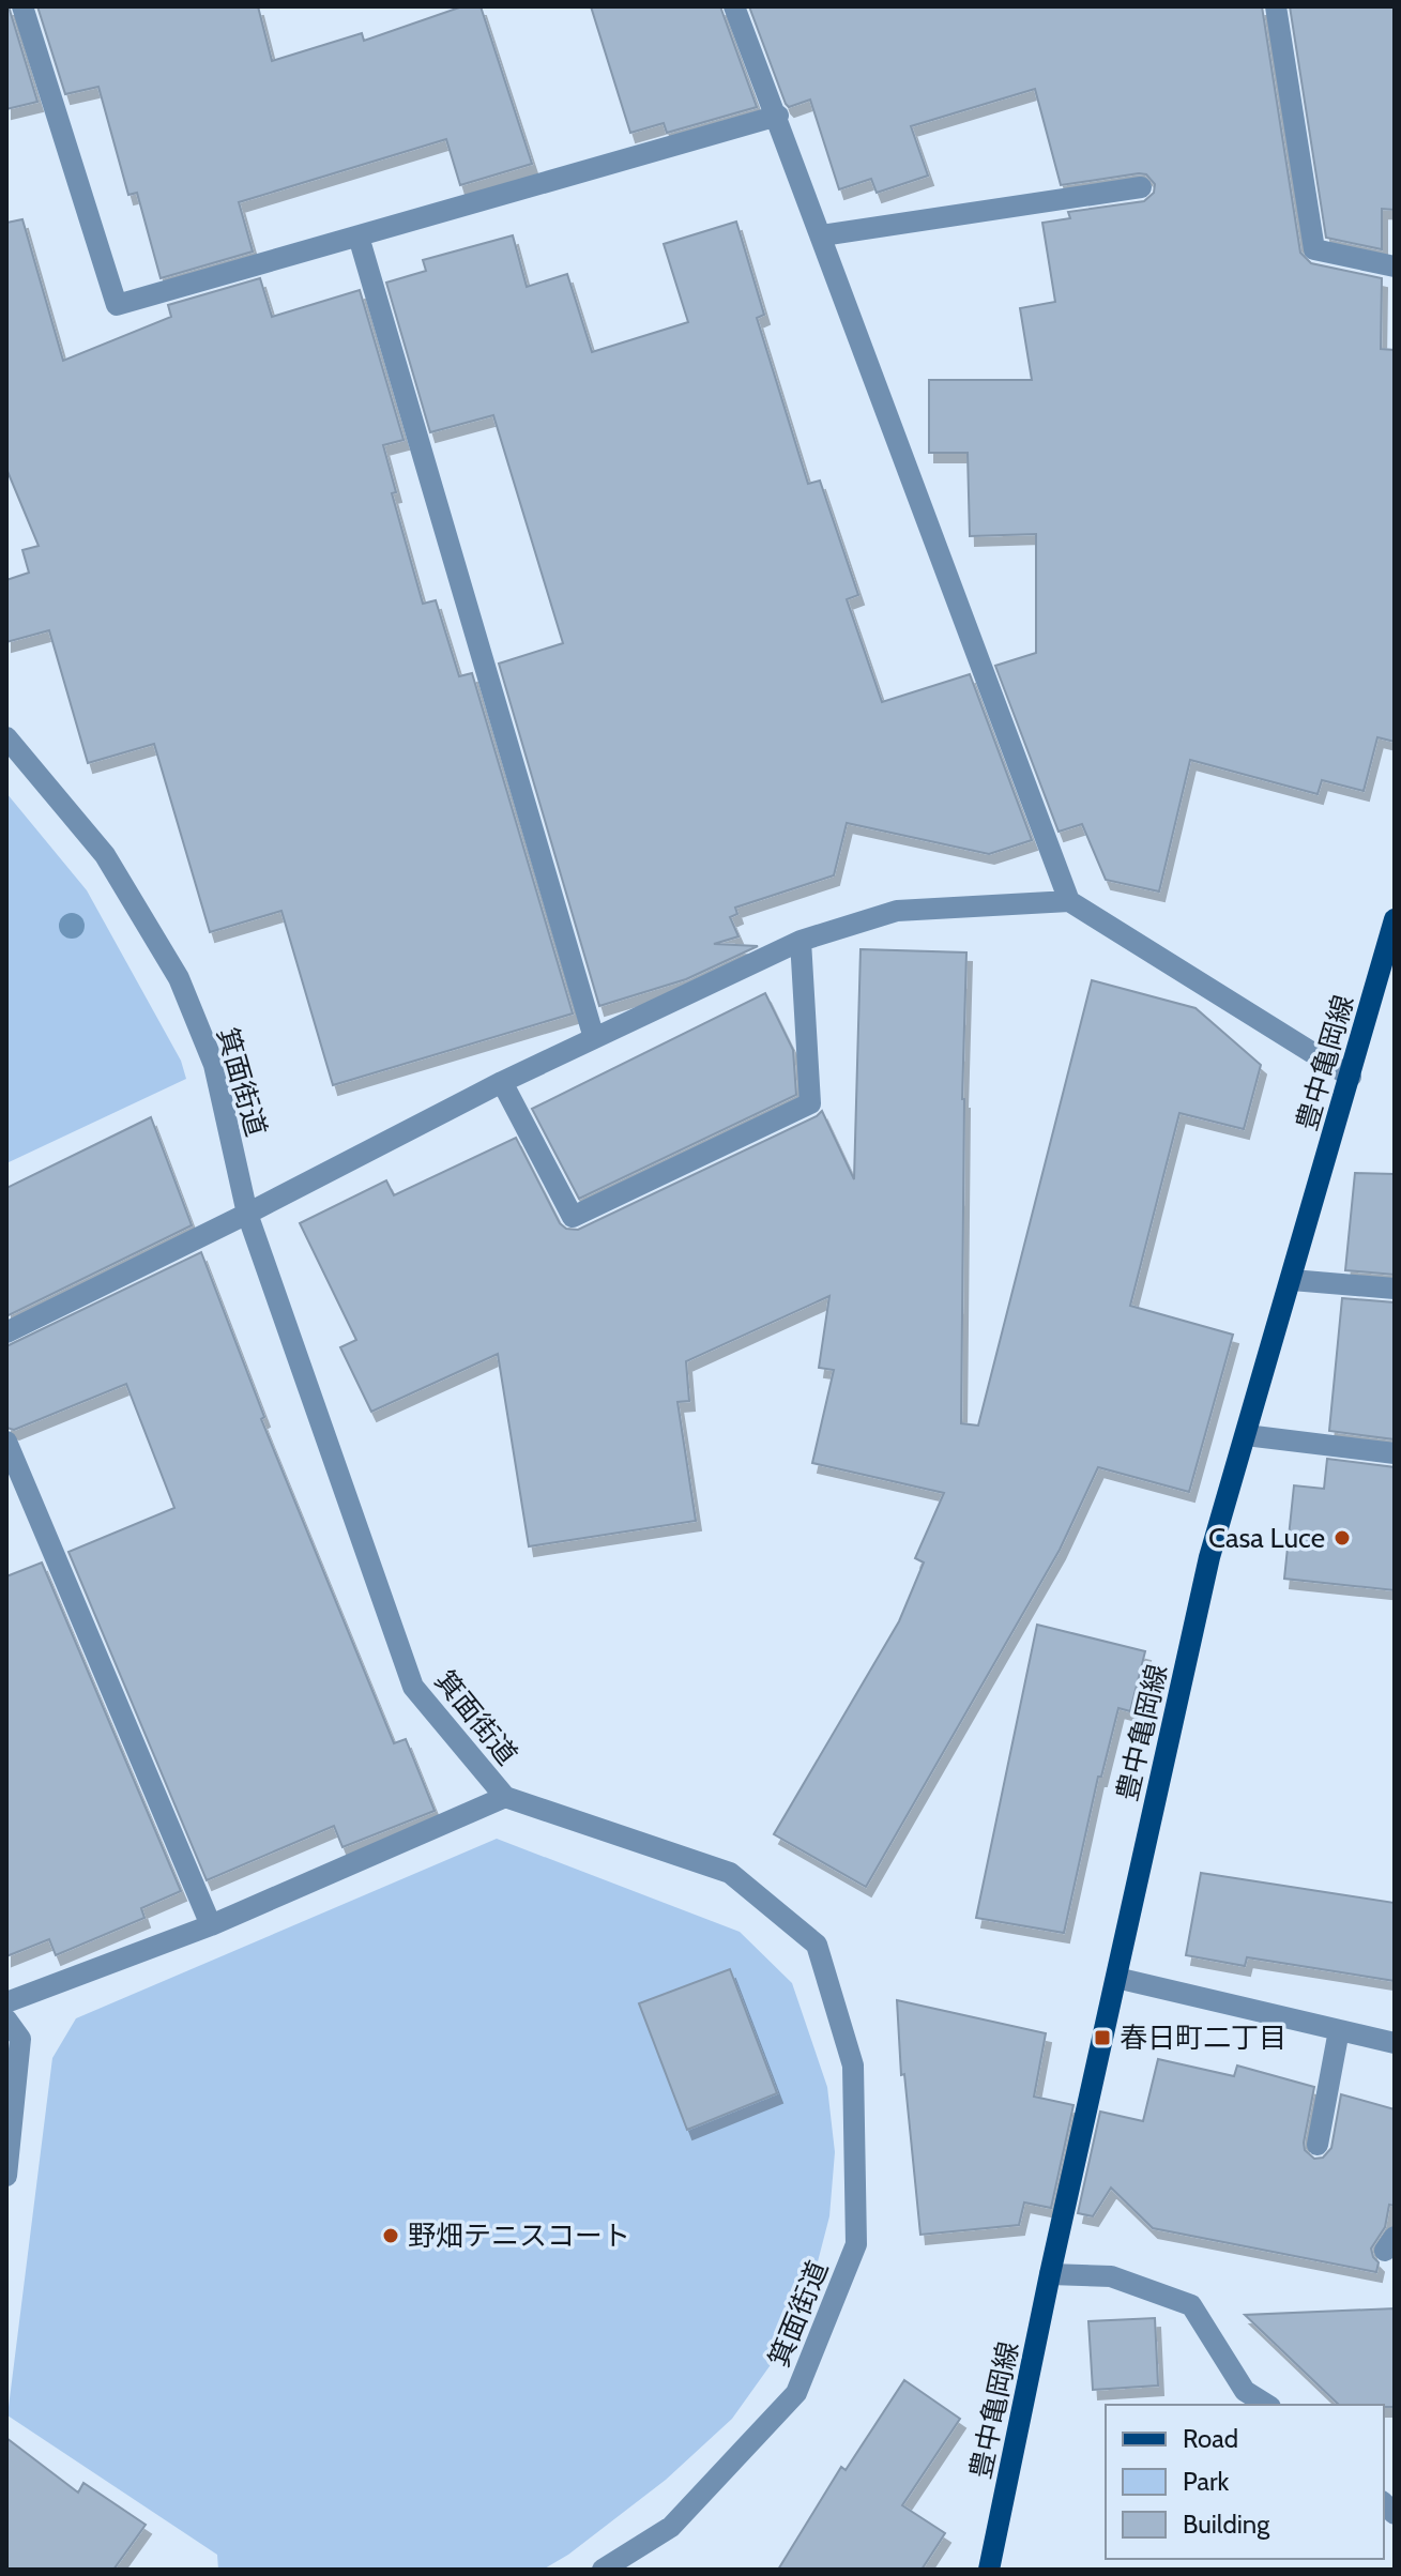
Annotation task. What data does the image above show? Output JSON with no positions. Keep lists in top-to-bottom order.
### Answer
{
  "streets": {
    "main road": ["豊中亀岡線"],
    "street": ["箕面街道"]
  },
  "places": {
    "other": ["Casa Luce", "野畑テニスコート"],
    "transit": ["春日町二丁目"]
  },
  "legend": ["Road", "Park", "Building"]
}
